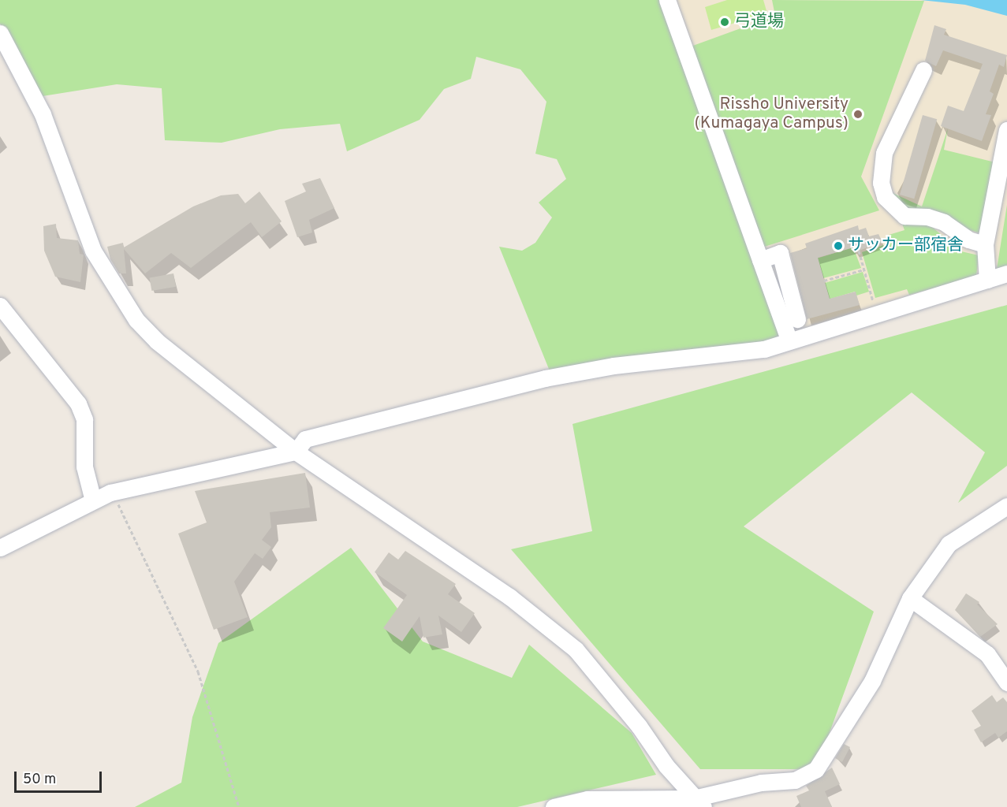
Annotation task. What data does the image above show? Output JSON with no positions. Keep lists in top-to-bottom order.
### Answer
{
  "places": ["弓道場", "Rissho University (Kumagaya Campus)", "サッカー部宿舎"],
  "scale_bar": "50 m"
}
